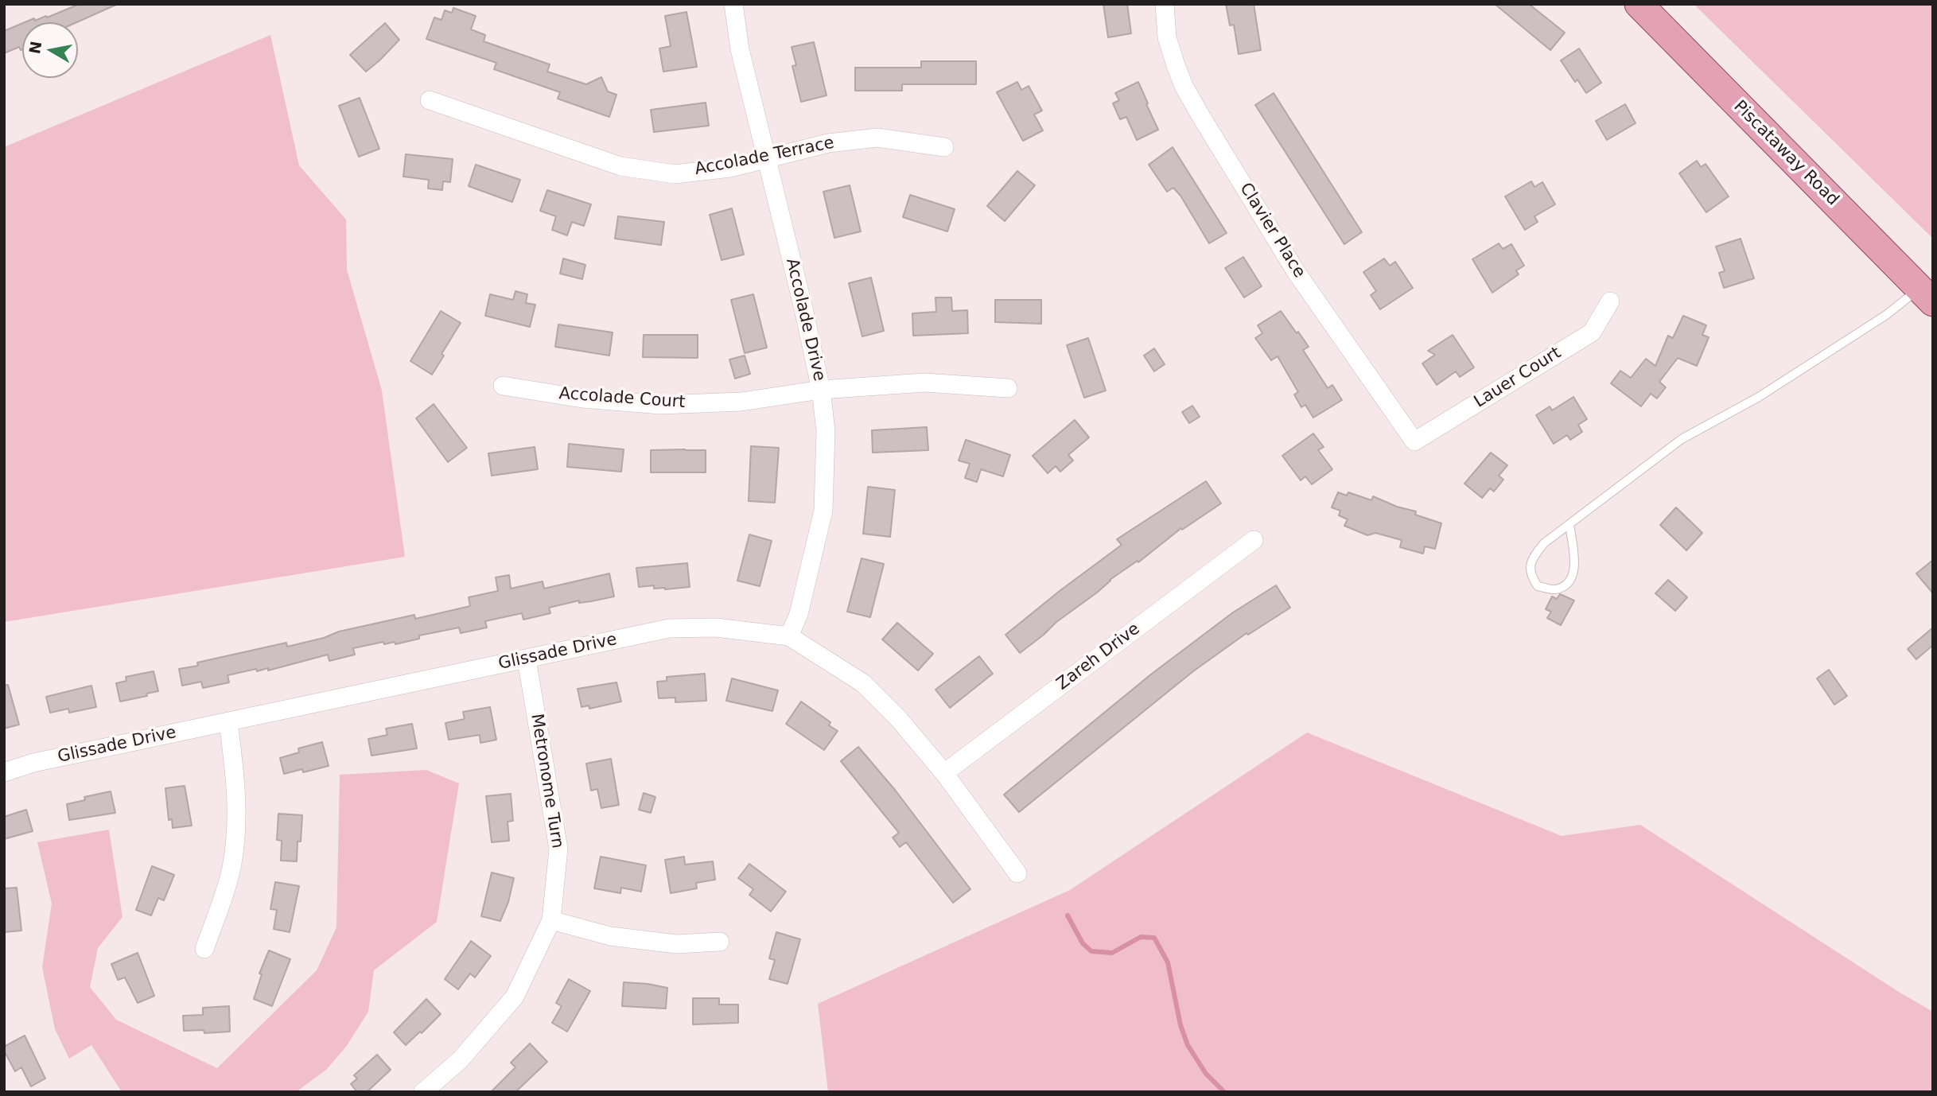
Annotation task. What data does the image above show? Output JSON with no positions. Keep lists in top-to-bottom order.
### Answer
{
  "streets": {
    "main road": ["Piscataway Road"],
    "street": [
      "Accolade Terrace",
      "Clavier Place",
      "Accolade Drive",
      "Lauer Court",
      "Accolade Court",
      "Glissade Drive",
      "Zareh Drive",
      "Metronome Turn"
    ]
  },
  "crossings": [
    ["Accolade Terrace", "Accolade Drive"],
    ["Clavier Place", "Lauer Court"],
    ["Accolade Drive", "Accolade Court"],
    ["Accolade Drive", "Glissade Drive"],
    ["Glissade Drive", "Zareh Drive"],
    ["Glissade Drive", "Metronome Turn"]
  ],
  "north": "left"
}
